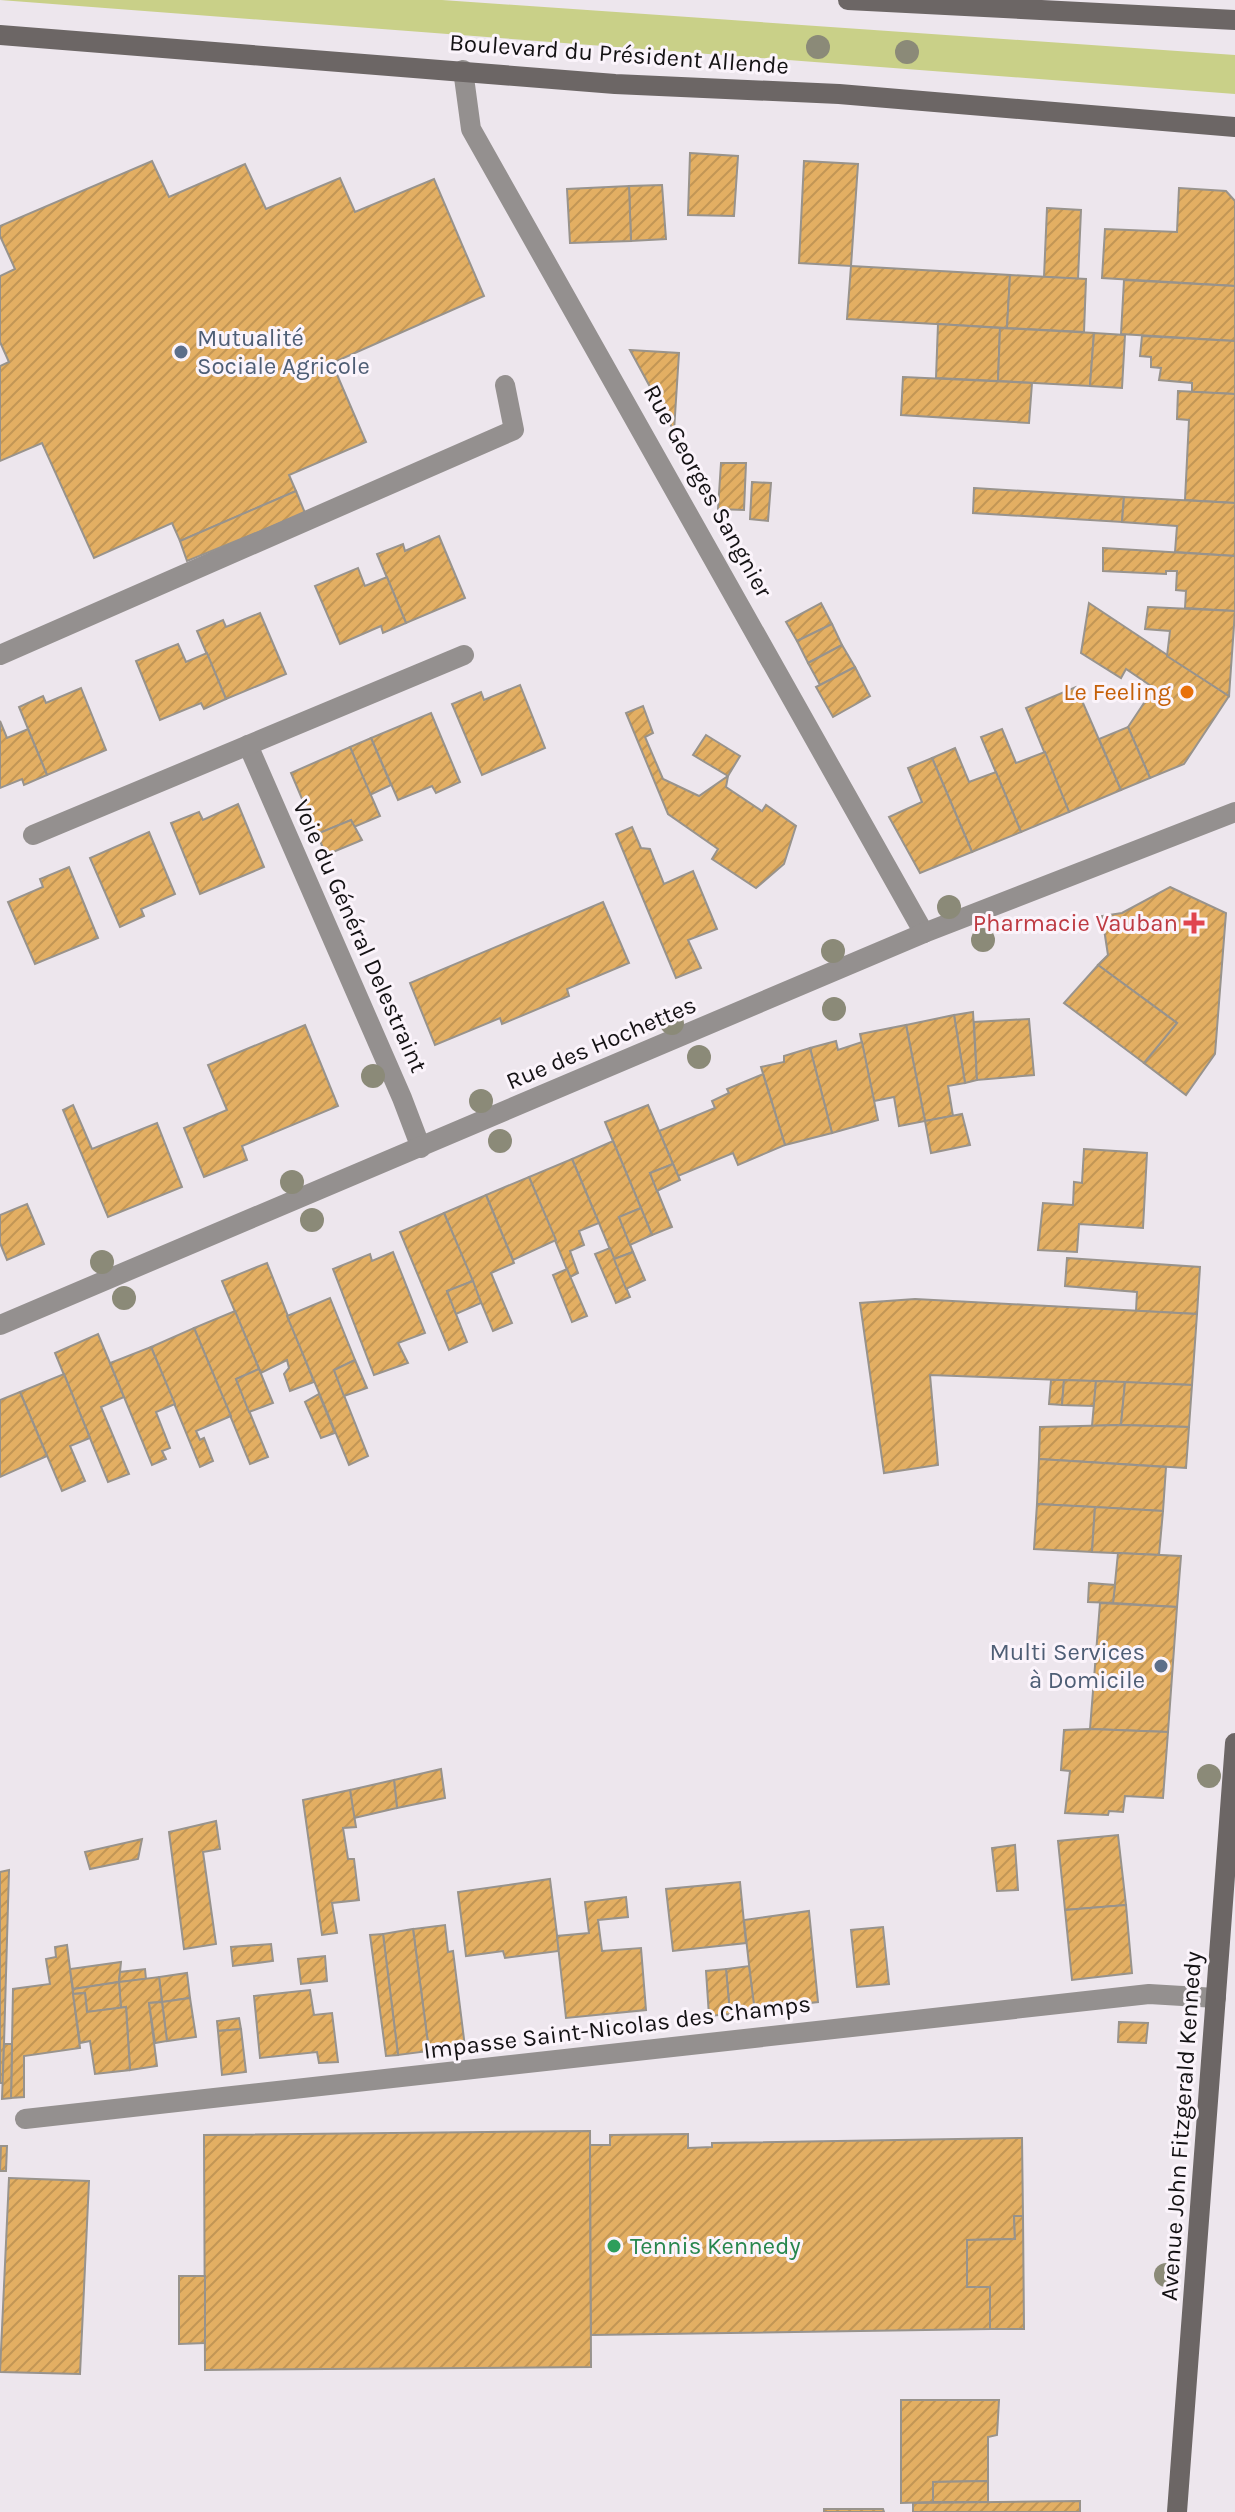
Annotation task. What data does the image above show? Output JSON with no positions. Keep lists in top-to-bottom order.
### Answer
{
  "streets": {
    "main road": ["Boulevard du Président Allende", "Avenue John Fitzgerald Kennedy"],
    "street": [
      "Rue Georges Sangnier",
      "Voie du Général Delestraint",
      "Rue des Hochettes",
      "Impasse Saint-Nicolas des Champs"
    ]
  },
  "crossings": [
    ["Boulevard du Président Allende", "Rue Georges Sangnier"],
    ["Rue Georges Sangnier", "Rue des Hochettes"],
    ["Voie du Général Delestraint", "Rue des Hochettes"],
    ["Impasse Saint-Nicolas des Champs", "Avenue John Fitzgerald Kennedy"]
  ],
  "places": {
    "other": [
      "Mutualité Sociale Agricole",
      "Le Feeling",
      "Multi Services à Domicile",
      "Tennis Kennedy"
    ],
    "health": ["Pharmacie Vauban"]
  }
}
